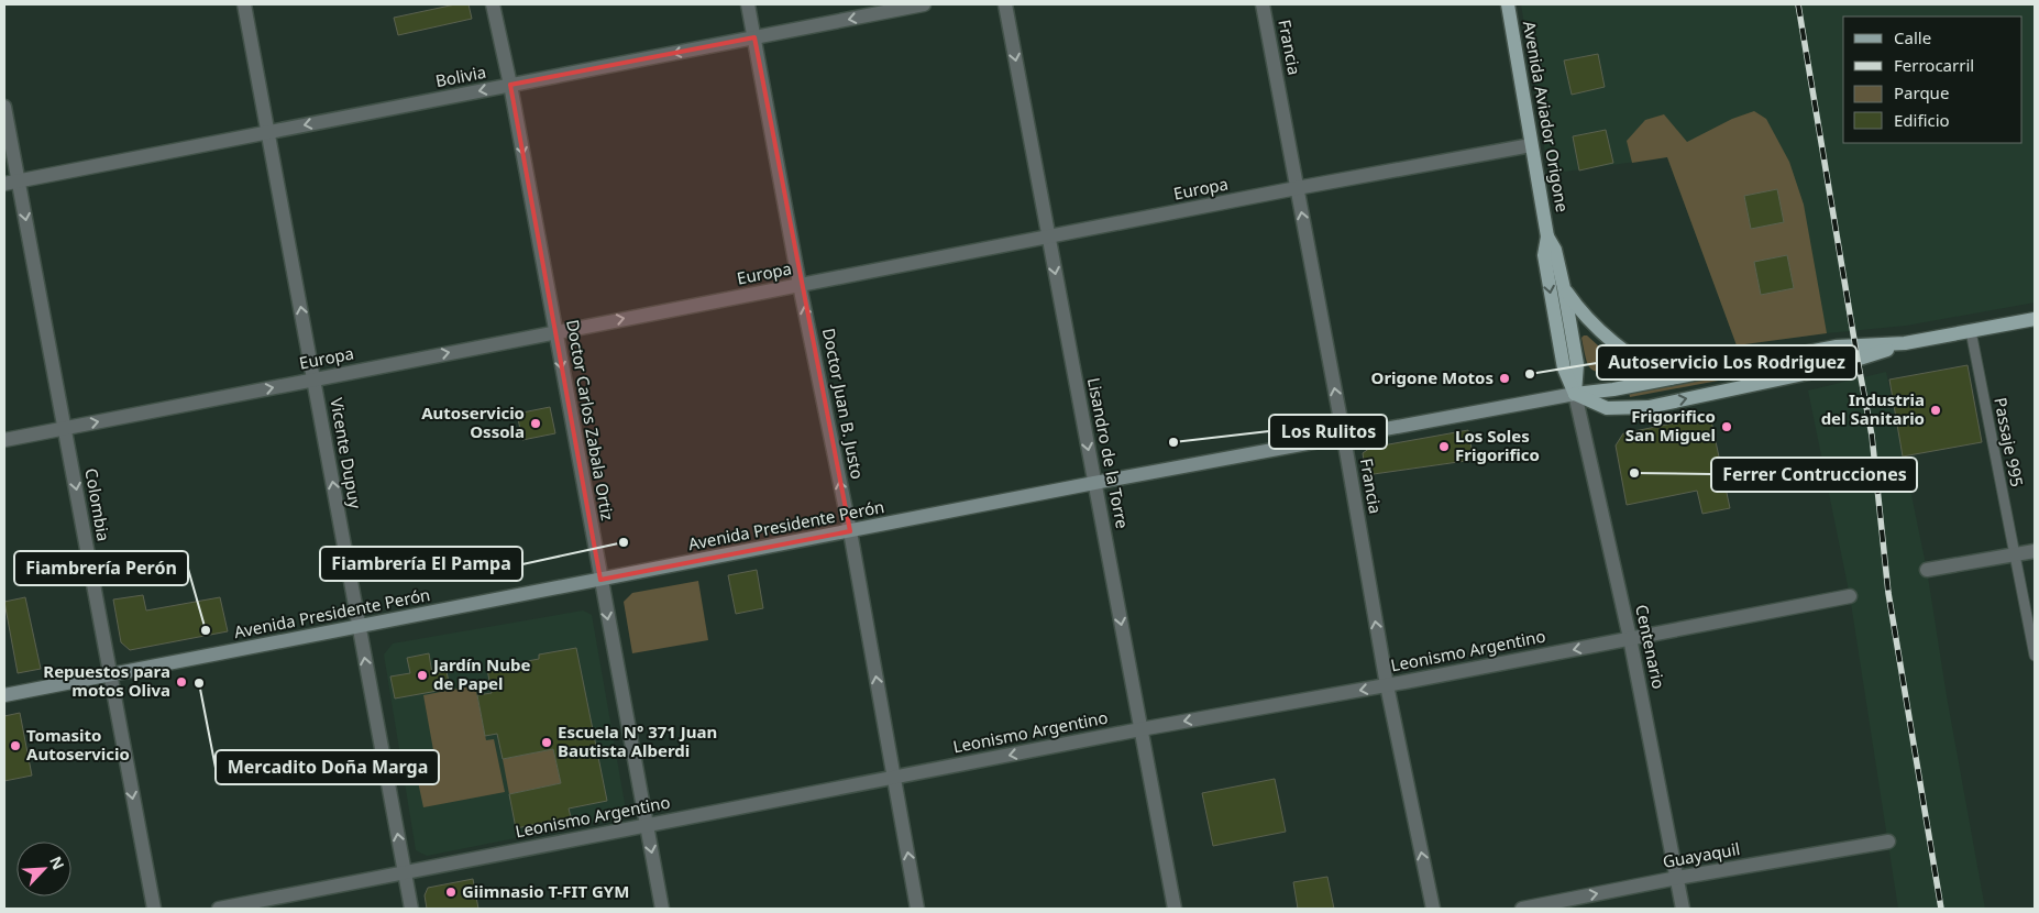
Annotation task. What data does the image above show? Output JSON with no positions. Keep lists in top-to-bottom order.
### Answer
{
  "streets": {
    "main road": ["Avenida Aviador Origone", "Avenida Presidente Perón"],
    "street": [
      "Francia",
      "Bolivia",
      "Europa",
      "Doctor Juan B. Justo",
      "Doctor Carlos Zabala Ortiz",
      "Vicente Dupuy",
      "Lisandro de la Torre",
      "Colombia",
      "Centenario",
      "Leonismo Argentino",
      "Guayaquil"
    ],
    "lane": ["Passaje 995"]
  },
  "crossings": [
    ["Francia", "Europa"],
    ["Francia", "Avenida Presidente Perón"],
    ["Francia", "Leonismo Argentino"],
    ["Bolivia", "Doctor Juan B. Justo"],
    ["Bolivia", "Doctor Carlos Zabala Ortiz"],
    ["Bolivia", "Vicente Dupuy"],
    ["Bolivia", "Colombia"],
    ["Avenida Aviador Origone", "Europa"],
    ["Avenida Aviador Origone", "Avenida Presidente Perón"],
    ["Avenida Aviador Origone", "Centenario"],
    ["Europa", "Doctor Juan B. Justo"],
    ["Europa", "Doctor Carlos Zabala Ortiz"],
    ["Europa", "Vicente Dupuy"],
    ["Europa", "Lisandro de la Torre"],
    ["Europa", "Colombia"],
    ["Doctor Juan B. Justo", "Avenida Presidente Perón"],
    ["Doctor Juan B. Justo", "Leonismo Argentino"],
    ["Doctor Carlos Zabala Ortiz", "Avenida Presidente Perón"],
    ["Doctor Carlos Zabala Ortiz", "Leonismo Argentino"],
    ["Passaje 995", "Avenida Presidente Perón"],
    ["Vicente Dupuy", "Avenida Presidente Perón"],
    ["Vicente Dupuy", "Leonismo Argentino"],
    ["Lisandro de la Torre", "Avenida Presidente Perón"],
    ["Lisandro de la Torre", "Leonismo Argentino"],
    ["Colombia", "Avenida Presidente Perón"],
    ["Avenida Presidente Perón", "Centenario"],
    ["Centenario", "Leonismo Argentino"],
    ["Centenario", "Guayaquil"]
  ],
  "one_way": [
    "Francia",
    "Bolivia",
    "Europa",
    "Doctor Juan B. Justo",
    "Doctor Carlos Zabala Ortiz",
    "Vicente Dupuy",
    "Lisandro de la Torre",
    "Colombia",
    "Leonismo Argentino",
    "Guayaquil"
  ],
  "places": [
    "Autoservicio Los Rodriguez",
    "Origone Motos",
    "Industria del Sanitario",
    "Autoservicio Ossola",
    "Frigorifico San Miguel",
    "Los Rulitos",
    "Los Soles Frigorifico",
    "Ferrer Contrucciones",
    "Fiambrería El Pampa",
    "Fiambrería Perón",
    "Jardín Nube de Papel",
    "Repuestos para motos Oliva",
    "Mercadito Doña Marga",
    "Escuela N° 371 Juan Bautista Alberdi",
    "Tomasito Autoservicio",
    "Giimnasio T-FIT GYM"
  ],
  "legend": [
    "Calle",
    "Ferrocarril",
    "Parque",
    "Edificio"
  ],
  "north": "top right"
}
